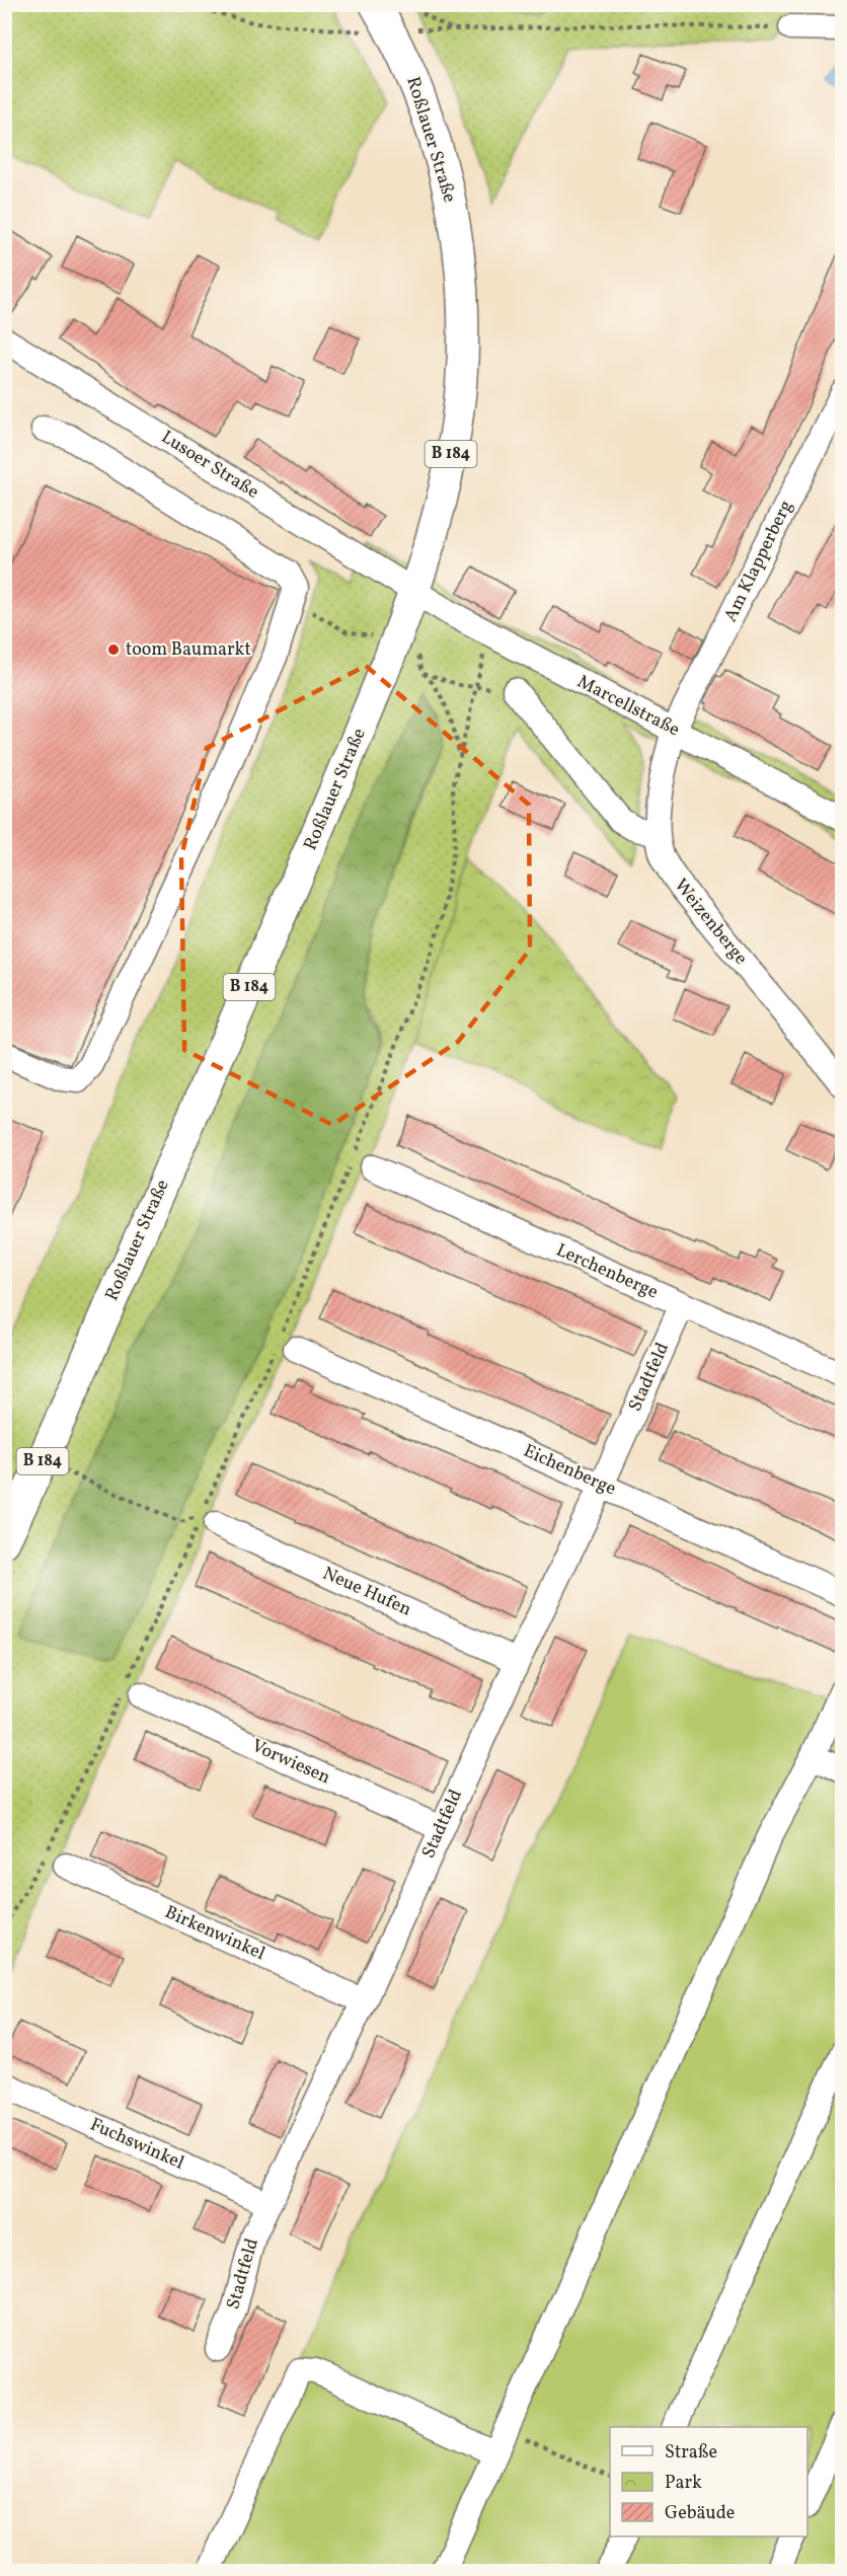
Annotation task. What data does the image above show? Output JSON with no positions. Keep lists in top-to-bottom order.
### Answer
{
  "streets": {
    "main road": ["Roßlauer Straße", "B 184"],
    "street": [
      "Lusoer Straße",
      "Am Klapperberg",
      "Marcellstraße",
      "Weizenberge",
      "Lerchenberge",
      "Stadtfeld",
      "Eichenberge",
      "Neue Hufen",
      "Vorwiesen",
      "Birkenwinkel",
      "Fuchswinkel"
    ]
  },
  "crossings": [
    ["Roßlauer Straße", "Lusoer Straße"],
    ["Roßlauer Straße", "Marcellstraße"],
    ["Lusoer Straße", "Marcellstraße"],
    ["Am Klapperberg", "Marcellstraße"],
    ["Am Klapperberg", "Weizenberge"],
    ["Marcellstraße", "Weizenberge"],
    ["Lerchenberge", "Stadtfeld"],
    ["Stadtfeld", "Eichenberge"],
    ["Stadtfeld", "Neue Hufen"],
    ["Stadtfeld", "Vorwiesen"],
    ["Stadtfeld", "Birkenwinkel"],
    ["Stadtfeld", "Fuchswinkel"]
  ],
  "places": ["toom Baumarkt"],
  "legend": ["Straße", "Park", "Gebäude"]
}
